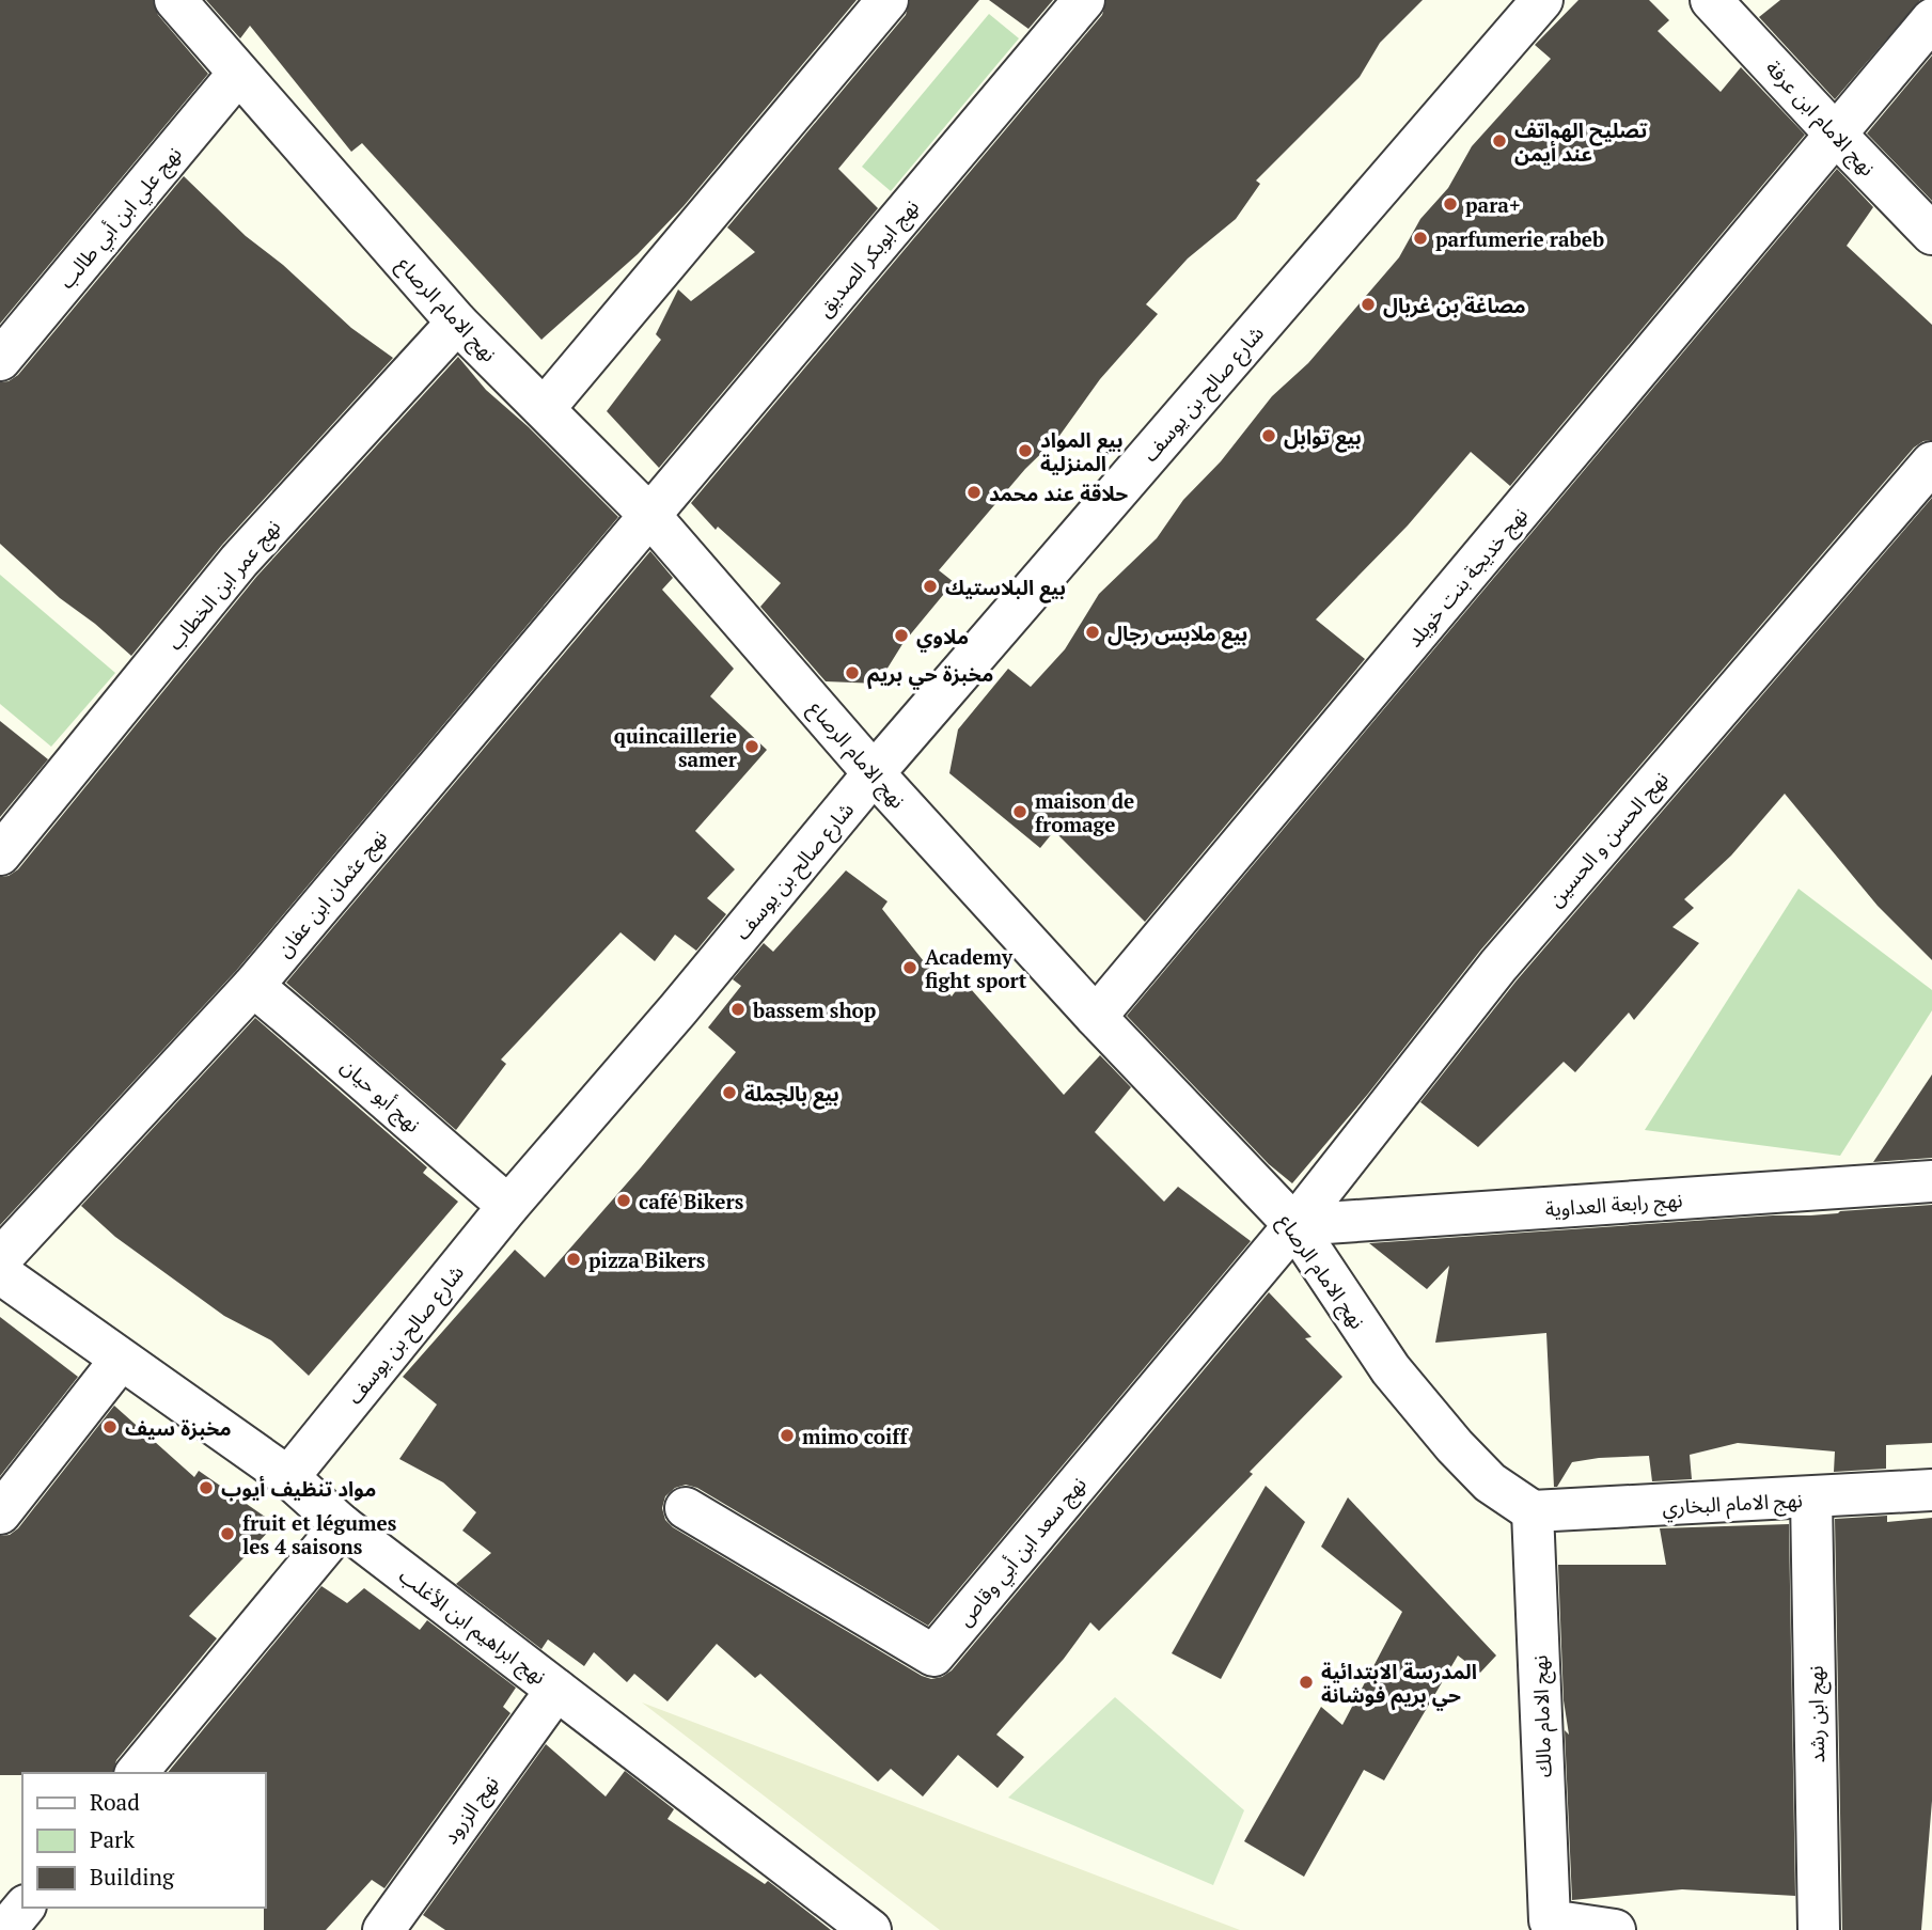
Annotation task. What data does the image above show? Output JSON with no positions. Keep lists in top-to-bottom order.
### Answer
{
  "streets": {
    "street": [
      "نهج الامام ابن عرفة",
      "نهج علي ابن أبي طالب",
      "نهج ابوبكر الصديق",
      "نهج الامام الرصاع",
      "شارع صالح بن يوسف",
      "نهج خديجة بنت خويلد",
      "نهج عمر ابن الخطاب",
      "نهج الحسن و الحسين",
      "نهج عثمان ابن عفان",
      "نهج أبو حيان",
      "نهج رابعة العداوية",
      "نهج الامام البخاري",
      "نهج سعد ابن أبي وقاص",
      "نهج ابراهيم ابن الأغلب",
      "نهج ابن رشد",
      "نهج الامام مالك",
      "نهج الزرود"
    ]
  },
  "crossings": [
    ["نهج الامام ابن عرفة", "نهج خديجة بنت خويلد"],
    ["نهج علي ابن أبي طالب", "نهج الامام الرصاع"],
    ["نهج ابوبكر الصديق", "نهج الامام الرصاع"],
    ["نهج ابوبكر الصديق", "نهج عثمان ابن عفان"],
    ["نهج الامام الرصاع", "شارع صالح بن يوسف"],
    ["نهج الامام الرصاع", "نهج خديجة بنت خويلد"],
    ["نهج الامام الرصاع", "نهج عمر ابن الخطاب"],
    ["نهج الامام الرصاع", "نهج الحسن و الحسين"],
    ["نهج الامام الرصاع", "نهج عثمان ابن عفان"],
    ["نهج الامام الرصاع", "نهج رابعة العداوية"],
    ["نهج الامام الرصاع", "نهج الامام البخاري"],
    ["نهج الامام الرصاع", "نهج سعد ابن أبي وقاص"],
    ["نهج الامام الرصاع", "نهج الامام مالك"],
    ["شارع صالح بن يوسف", "نهج أبو حيان"],
    ["شارع صالح بن يوسف", "نهج ابراهيم ابن الأغلب"],
    ["نهج الحسن و الحسين", "نهج رابعة العداوية"],
    ["نهج الحسن و الحسين", "نهج سعد ابن أبي وقاص"],
    ["نهج عثمان ابن عفان", "نهج أبو حيان"],
    ["نهج رابعة العداوية", "نهج سعد ابن أبي وقاص"],
    ["نهج الامام البخاري", "نهج ابن رشد"],
    ["نهج الامام البخاري", "نهج الامام مالك"],
    ["نهج ابراهيم ابن الأغلب", "نهج الزرود"]
  ],
  "places": [
    "تصليح الهواتف عند أيمن",
    "para+",
    "parfumerie rabeb",
    "مصاغة بن غربال",
    "بيع توابل",
    "بيع المواد المنزلية",
    "حلاقة عند محمد",
    "بيع البلاستيك",
    "بيع ملابس رجال",
    "ملاوي",
    "مخبزة حي بريم",
    "quincaillerie samer",
    "maison de fromage",
    "Academy fight sport",
    "bassem shop",
    "بيع بالجملة",
    "café Bikers",
    "pizza Bikers",
    "مخبزة سيف",
    "mimo coiff",
    "مواد تنظيف أيوب",
    "fruit et légumes les 4 saisons",
    "المدرسة الابتدائية حي بريم فوشانة"
  ],
  "legend": ["Road", "Park", "Building"]
}
